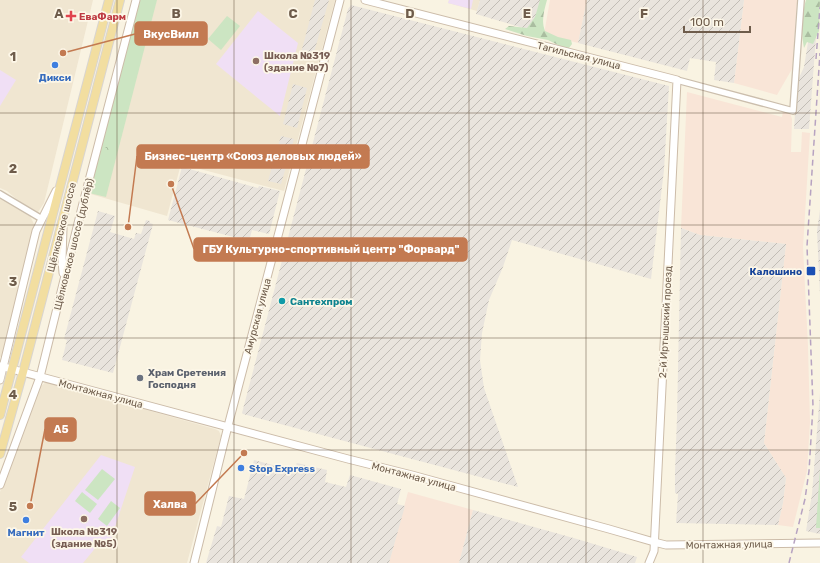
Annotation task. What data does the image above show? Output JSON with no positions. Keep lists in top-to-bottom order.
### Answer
{
  "streets": {
    "main road": ["Щёлковское шоссе"],
    "street": [
      "Тагильская улица",
      "Щёлковское шоссе (дублёр)",
      "Амурская улица",
      "2-й Иртышский проезд",
      "Монтажная улица"
    ]
  },
  "crossings": [
    ["Тагильская улица", "2-й Иртышский проезд"],
    ["Щёлковское шоссе", "Монтажная улица"],
    ["Щёлковское шоссе (дублёр)", "Монтажная улица"],
    ["Амурская улица", "Монтажная улица"],
    ["2-й Иртышский проезд", "Монтажная улица"]
  ],
  "places": {
    "health": ["ЕваФарм"],
    "other": [
      "ВкусВилл",
      "Школа №319 (здание №7)",
      "Дикси",
      "ГБУ Культурно-спортивный центр \"Форвард\"",
      "Бизнес-центр «Союз деловых людей»",
      "Сантехпром",
      "Храм Сретения Господня",
      "Халва",
      "Stop Express",
      "А5",
      "Школа №319 (здание №5)",
      "Магнит"
    ],
    "transit": ["Калошино"]
  },
  "scale_bar": "100 m",
  "grid": {
    "columns": [
      "A",
      "B",
      "C",
      "D",
      "E",
      "F"
    ],
    "rows": [
      "1",
      "2",
      "3",
      "4",
      "5"
    ]
  }
}
